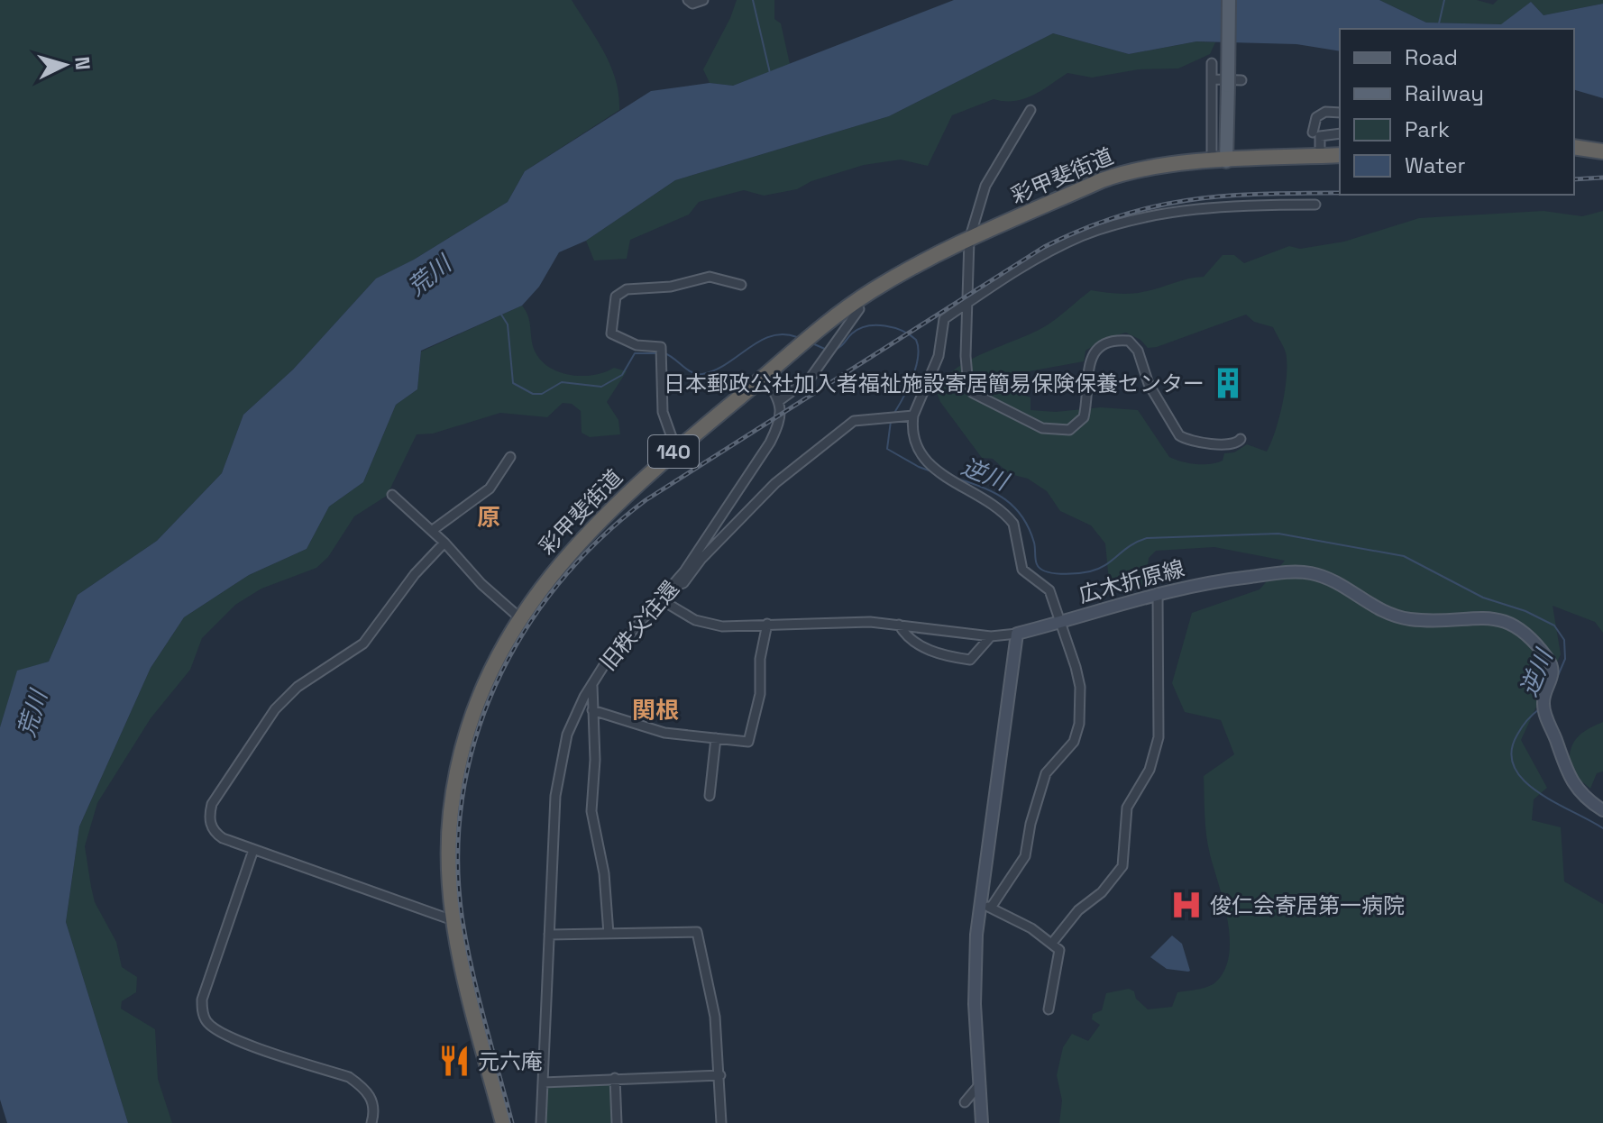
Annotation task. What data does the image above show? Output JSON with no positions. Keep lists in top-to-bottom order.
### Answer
{
  "streets": {
    "highway": ["彩甲斐街道", "140"],
    "main road": ["広木折原線"],
    "street": ["旧秩父往還"]
  },
  "districts": ["原", "関根"],
  "water": ["荒川", "逆川"],
  "places": {
    "building": ["日本郵政公社加入者福祉施設寄居簡易保険保養センター"],
    "hospital": ["俊仁会寄居第一病院"],
    "restaurant": ["元六庵"]
  },
  "legend": [
    "Road",
    "Railway",
    "Park",
    "Water"
  ],
  "north": "right"
}
